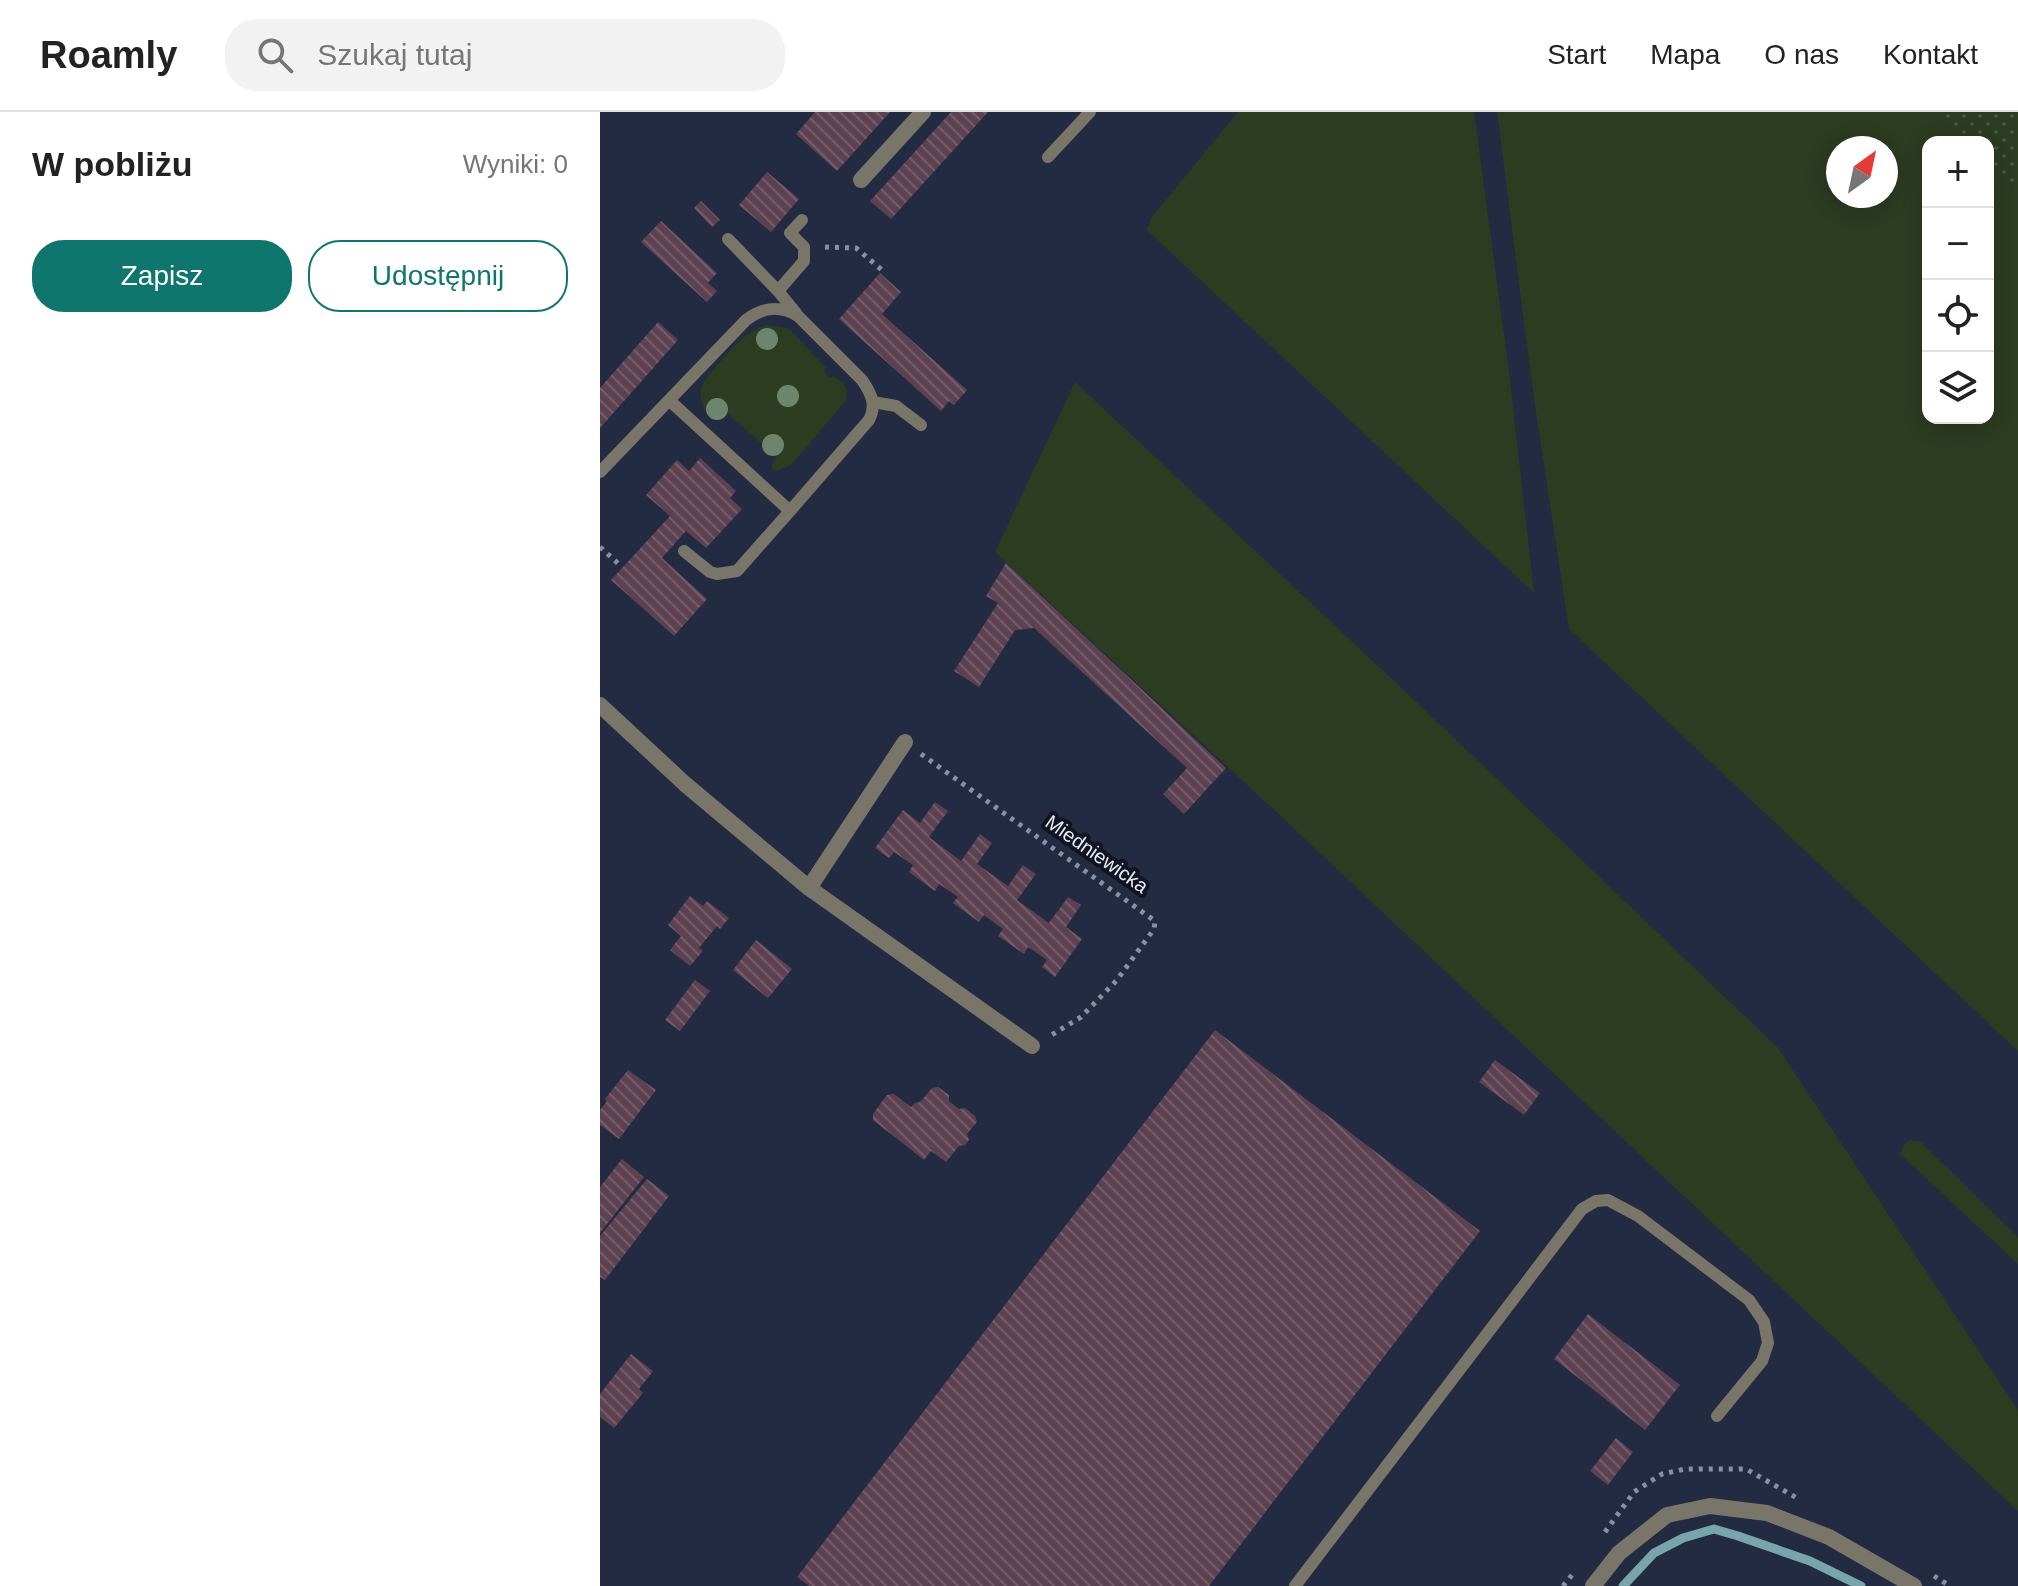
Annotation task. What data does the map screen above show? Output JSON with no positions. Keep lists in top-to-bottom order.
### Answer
{
  "streets": {
    "path": ["Miedniewicka"]
  },
  "north": "top right",
  "page": {
    "header": "Roamly",
    "search": "Szukaj tutaj",
    "nav": [
      "Start",
      "Mapa",
      "O nas",
      "Kontakt"
    ],
    "heading": ["W pobliżu", "Wyniki: 0"],
    "map_buttons": ["+", "−"],
    "buttons": ["Zapisz", "Udostępnij"]
  }
}
